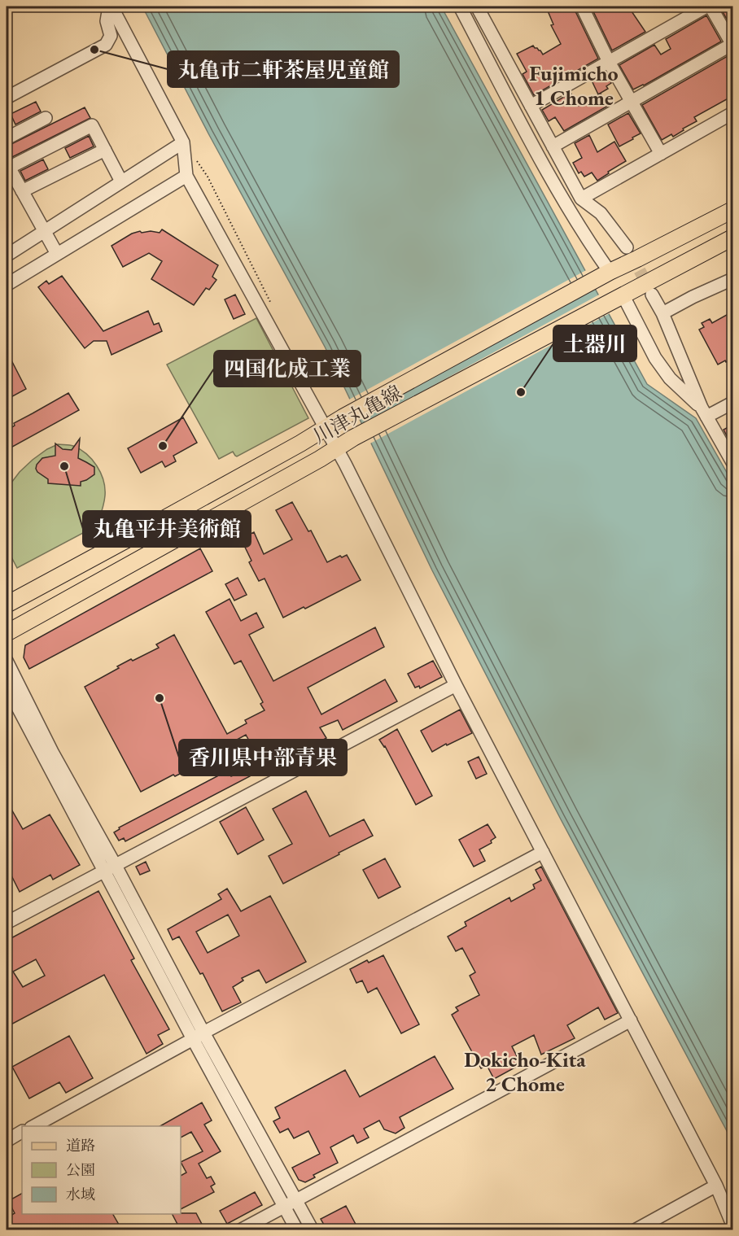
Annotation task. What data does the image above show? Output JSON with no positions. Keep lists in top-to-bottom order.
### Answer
{
  "streets": {
    "main road": ["川津丸亀線"]
  },
  "districts": ["Fujimicho 1 Chome", "Dokicho-Kita 2 Chome"],
  "places": [
    "丸亀市二軒茶屋児童館",
    "土器川",
    "四国化成工業",
    "丸亀平井美術館",
    "香川県中部青果"
  ],
  "legend": ["道路", "公園", "水域"]
}
